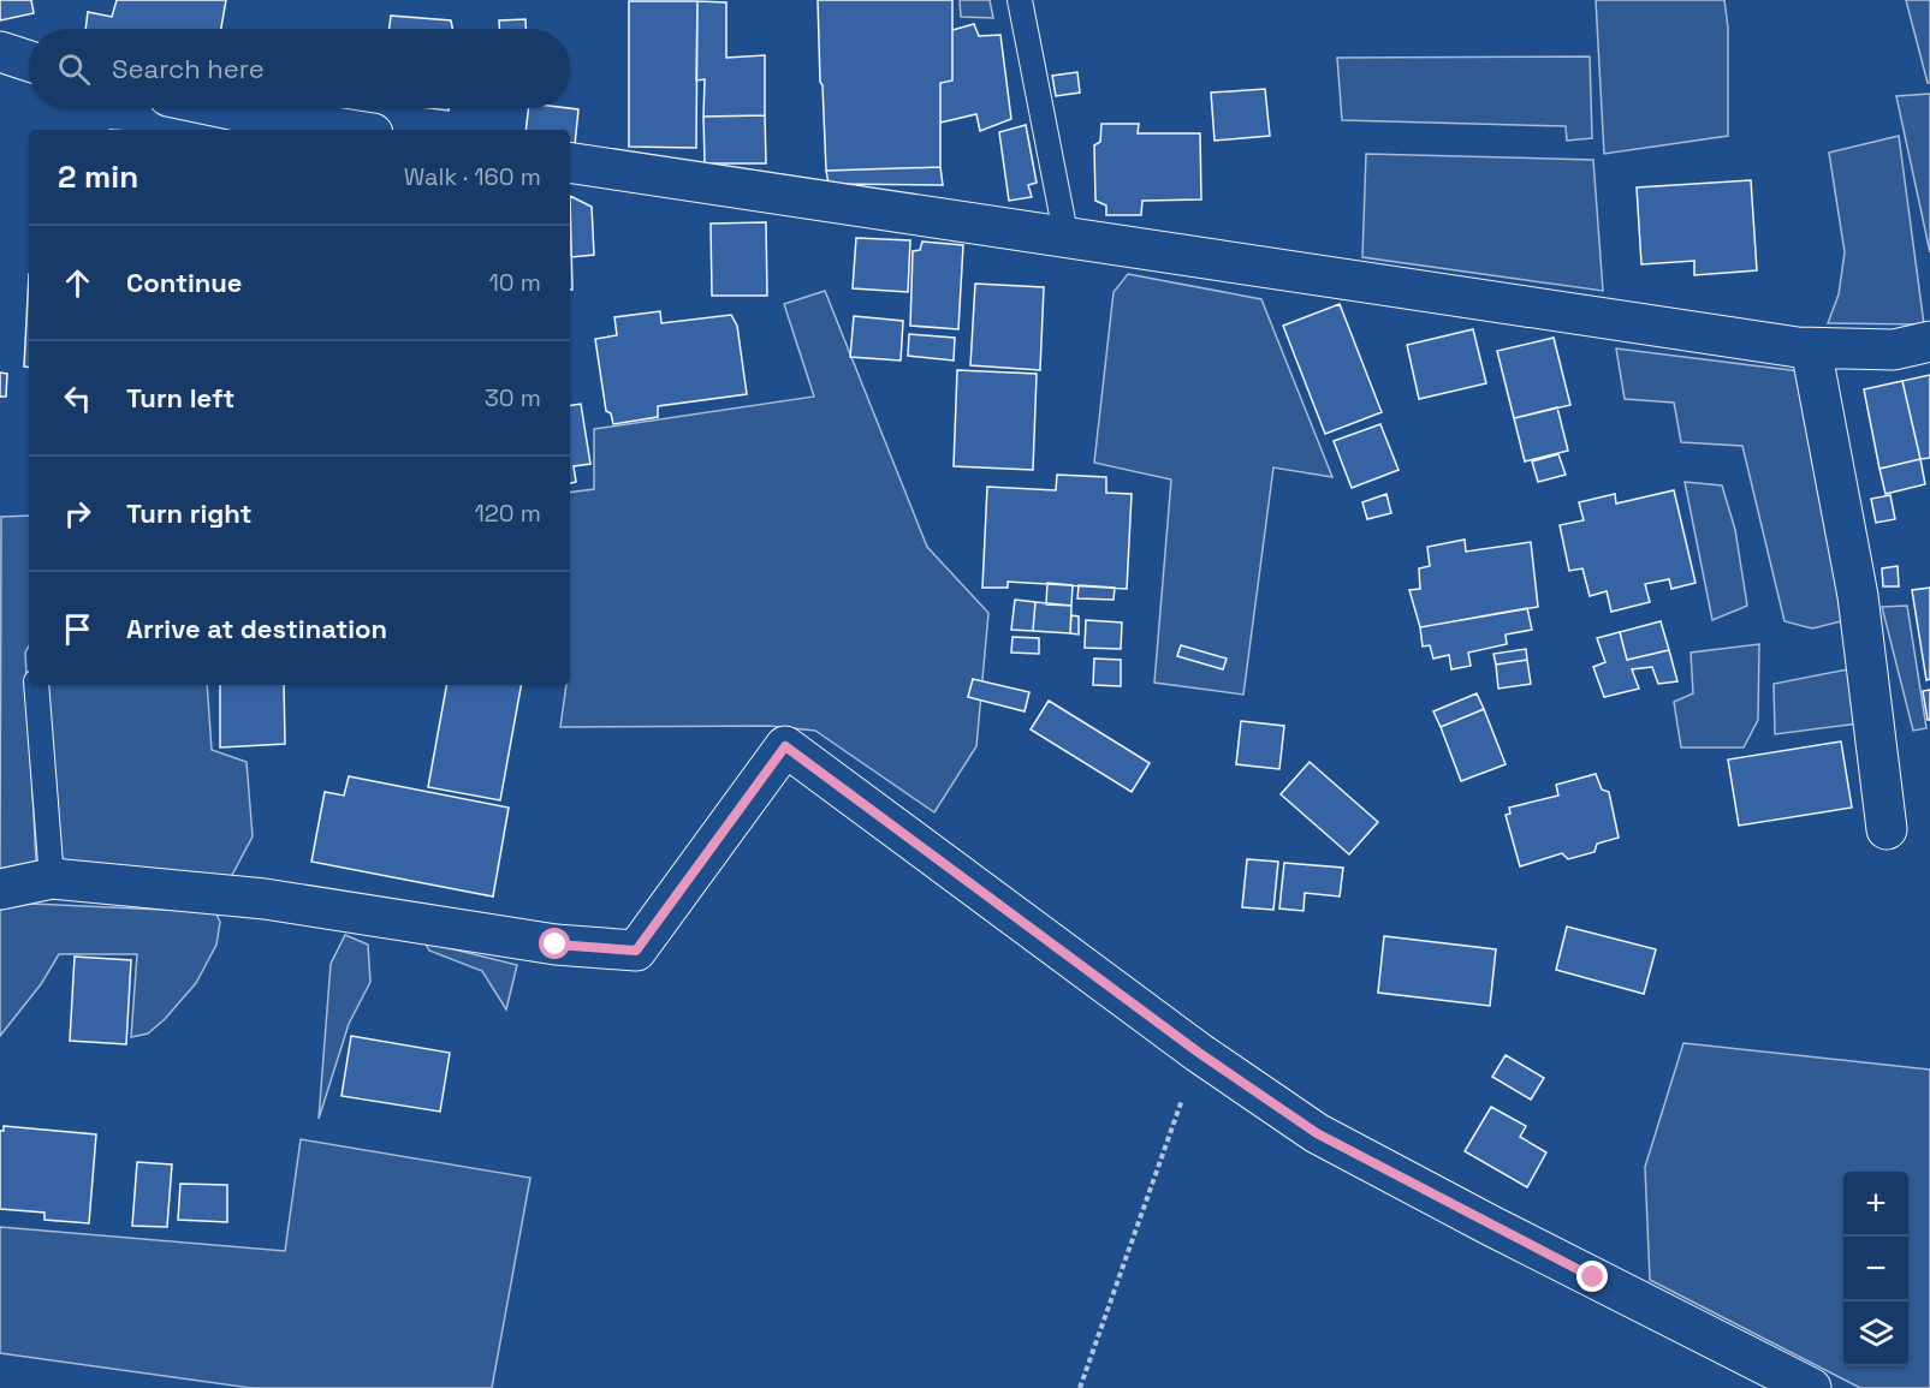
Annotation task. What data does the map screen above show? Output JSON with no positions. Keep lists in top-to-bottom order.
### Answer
{
  "page": {
    "search": "Search here",
    "heading": ["2 min", "Walk · 160 m"],
    "list": [
      ["Continue", "10 m"],
      ["Turn left", "30 m"],
      ["Turn right", "120 m"],
      "Arrive at destination"
    ],
    "map_buttons": ["+", "−"]
  }
}
